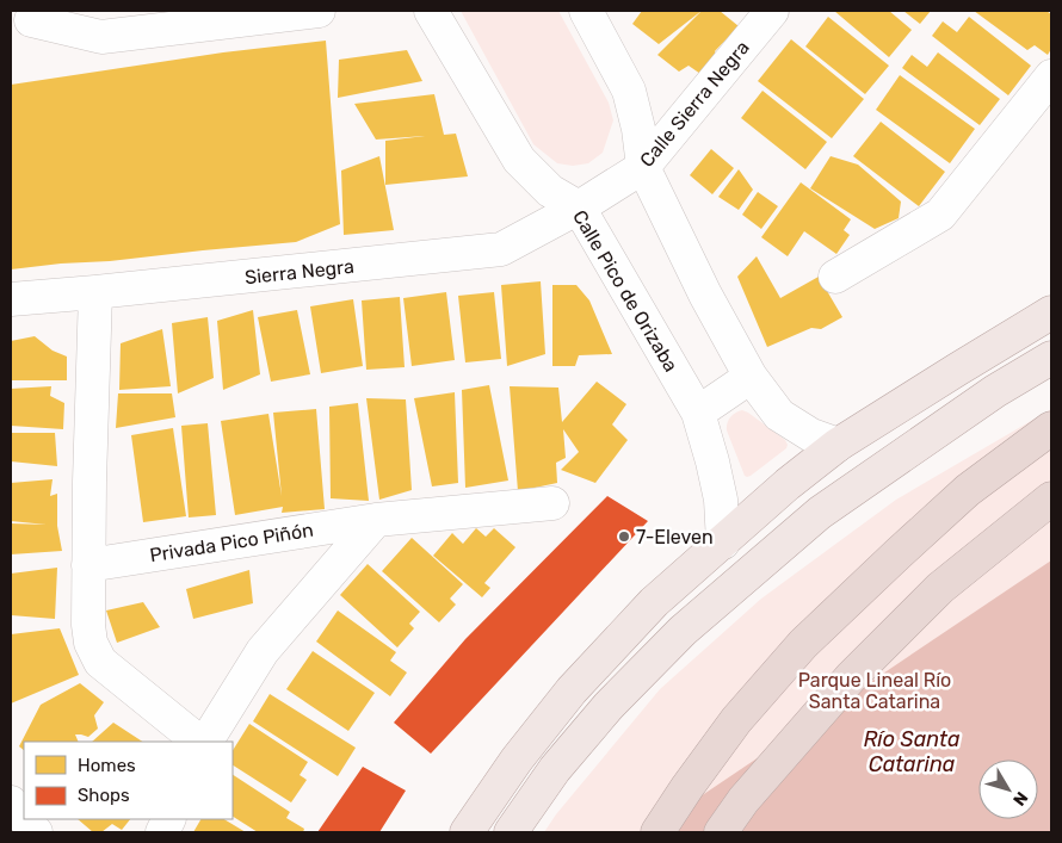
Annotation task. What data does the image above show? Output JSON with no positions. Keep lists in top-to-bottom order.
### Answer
{
  "streets": {
    "street": [
      "Calle Sierra Negra",
      "Sierra Negra",
      "Calle Pico de Orizaba",
      "Privada Pico Piñón"
    ]
  },
  "crossings": [
    ["Calle Sierra Negra", "Sierra Negra"],
    ["Calle Sierra Negra", "Calle Pico de Orizaba"],
    ["Sierra Negra", "Calle Pico de Orizaba"]
  ],
  "water": ["Río Santa Catarina"],
  "parks": ["Parque Lineal Río Santa Catarina"],
  "places": ["7-Eleven"],
  "legend": ["Homes", "Shops"],
  "north": "bottom right"
}
